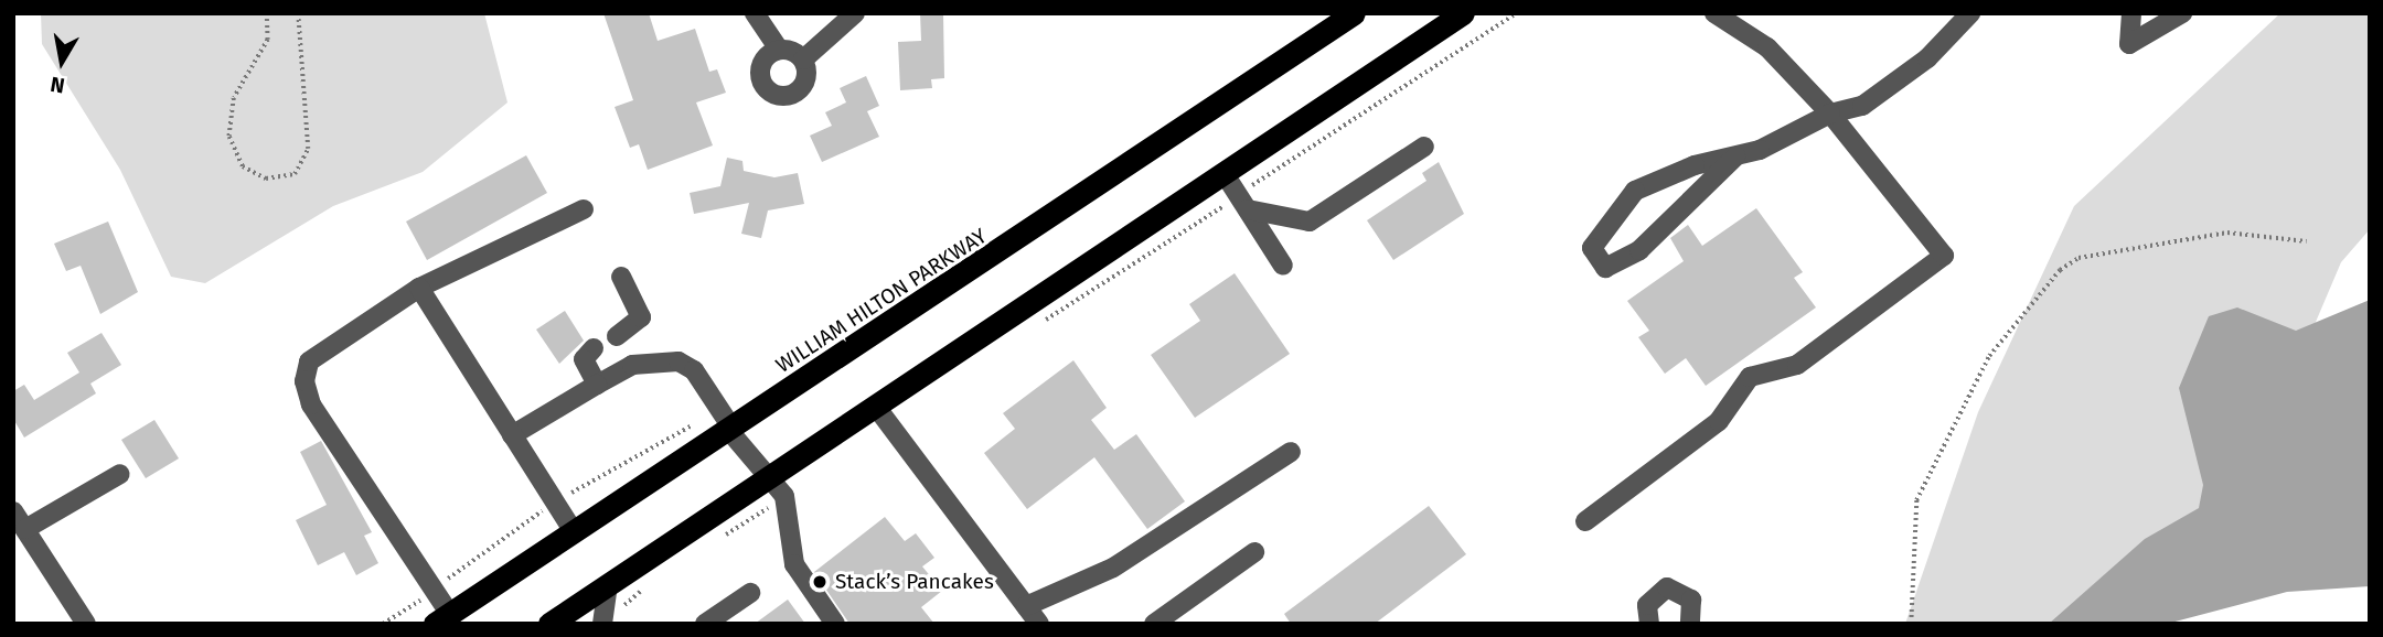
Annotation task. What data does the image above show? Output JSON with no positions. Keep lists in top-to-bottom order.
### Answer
{
  "streets": {
    "highway": ["WILLIAM HILTON PARKWAY"]
  },
  "places": ["Stack’s Pancakes"],
  "north": "bottom"
}
